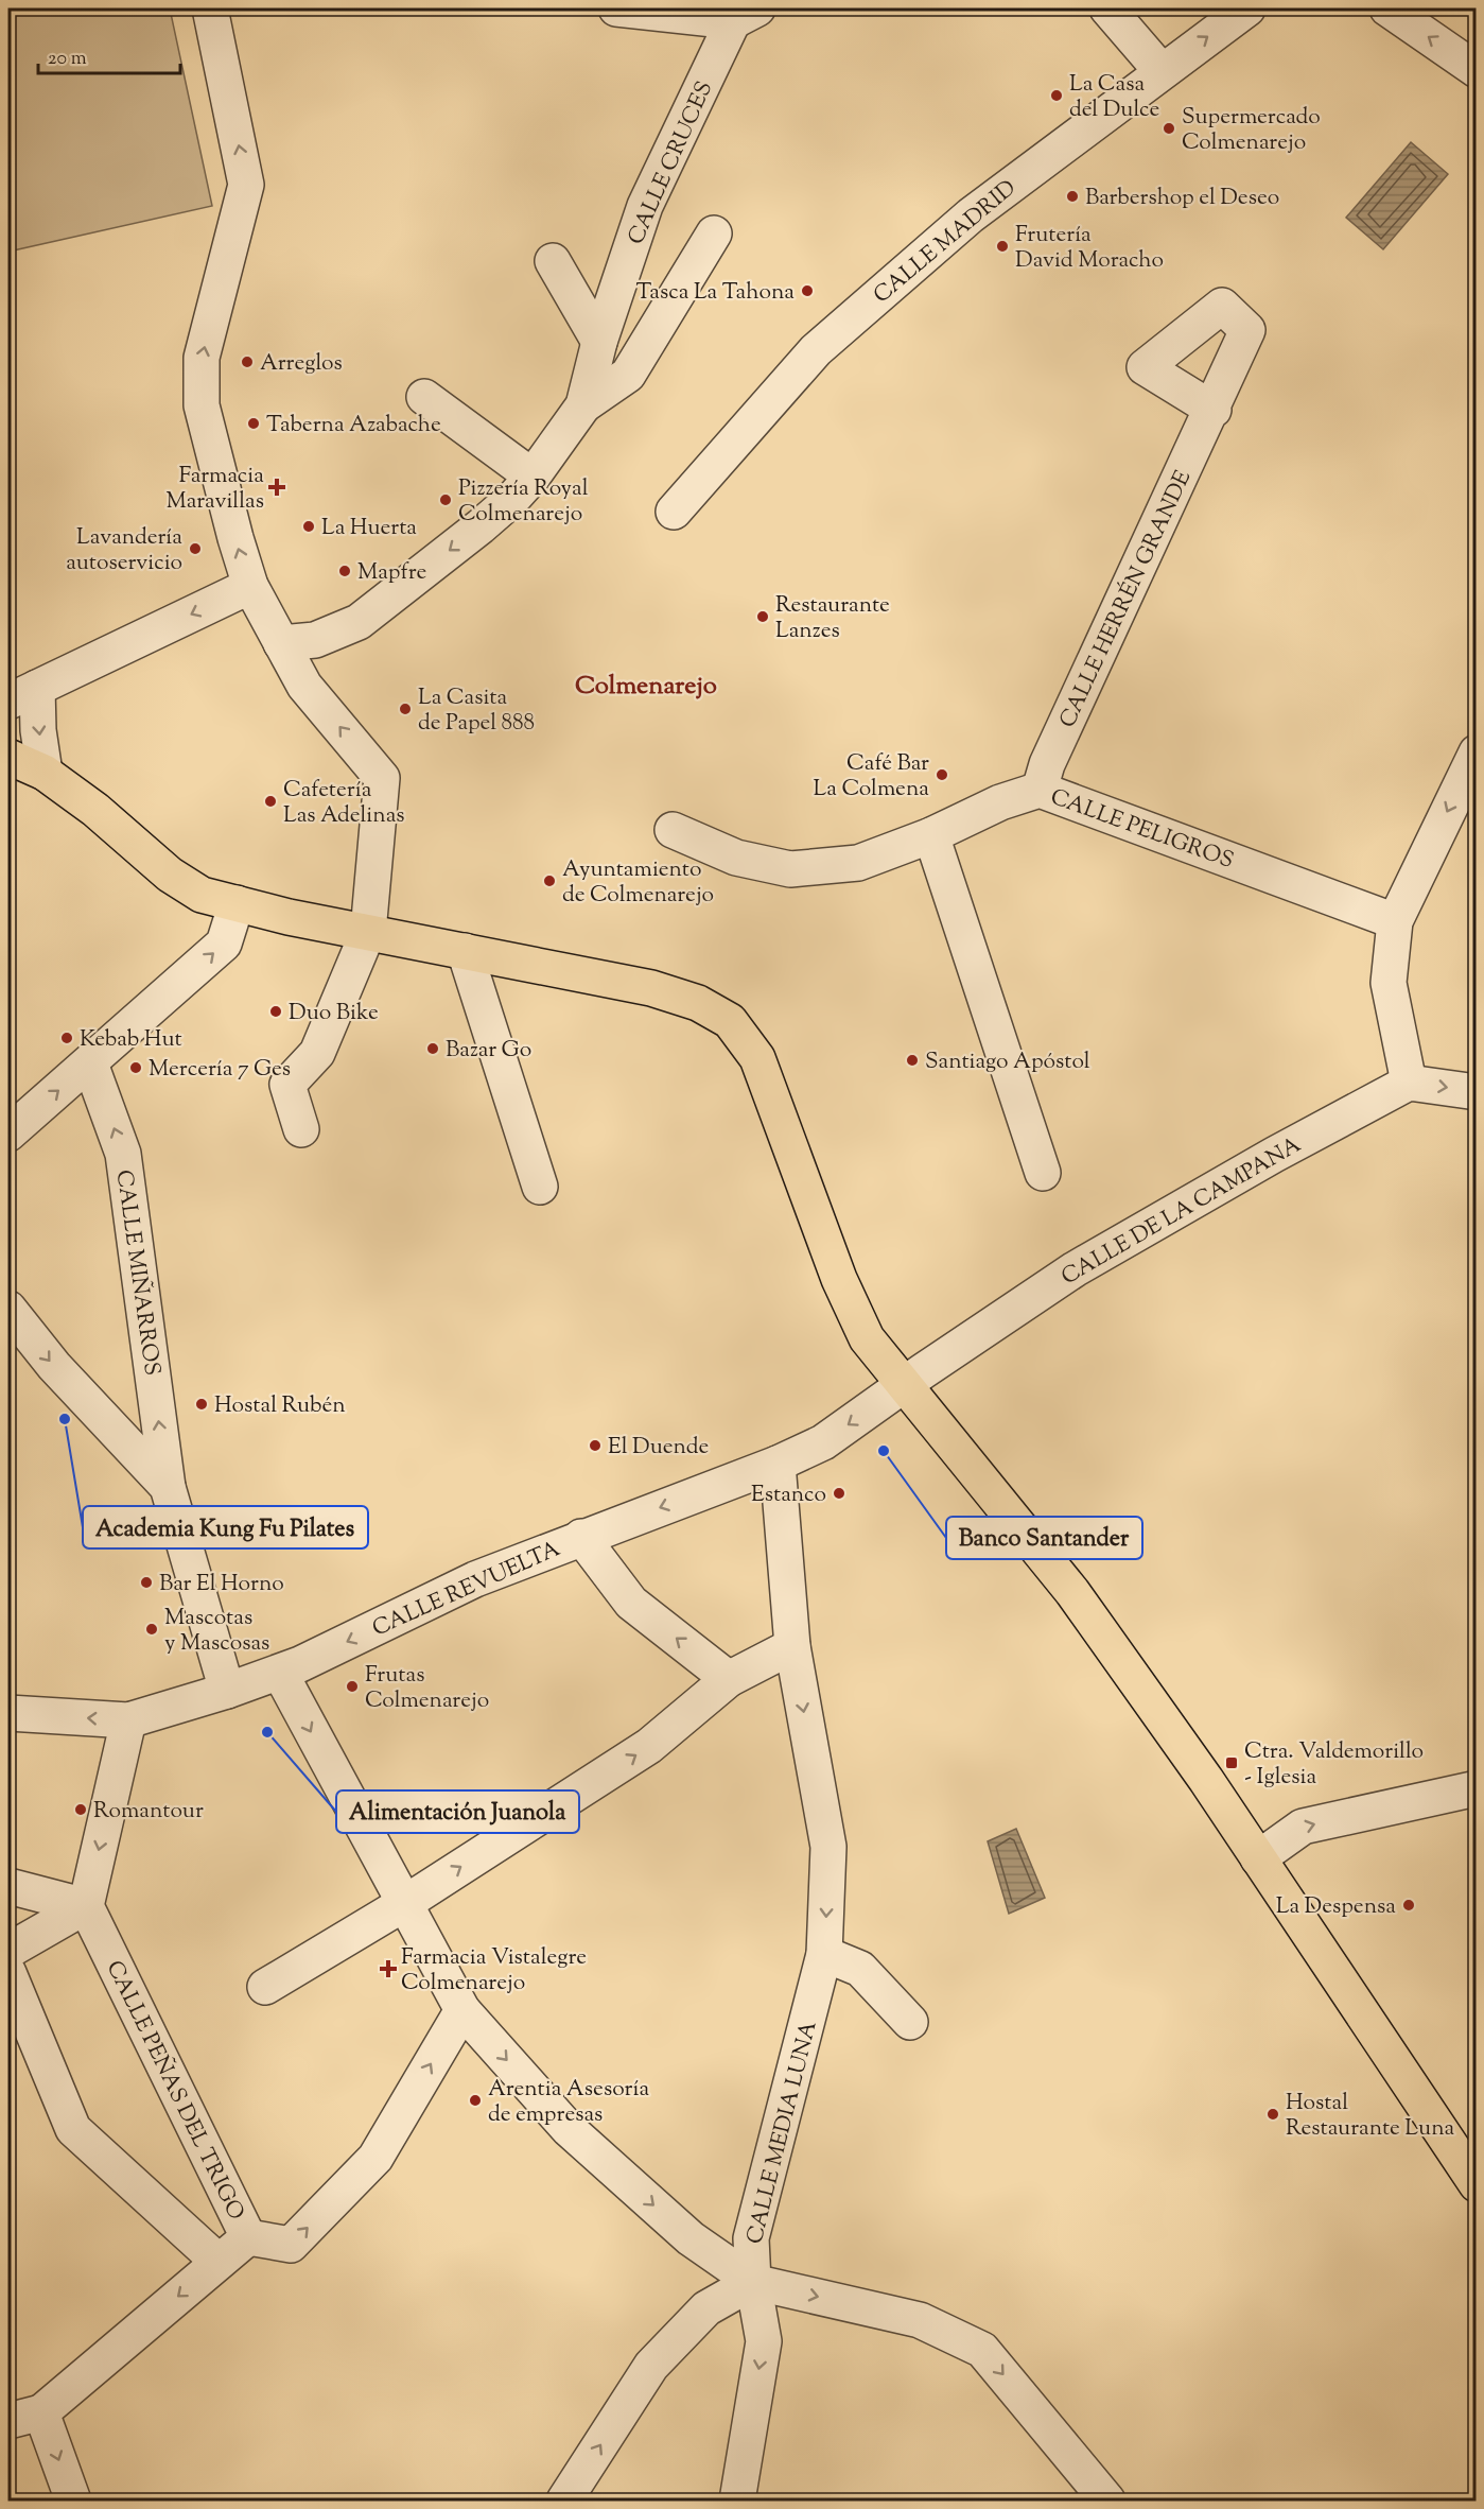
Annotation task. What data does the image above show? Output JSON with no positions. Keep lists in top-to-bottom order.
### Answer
{
  "streets": {
    "street": [
      "CALLE CRUCES",
      "CALLE MADRID",
      "CALLE HERRÉN GRANDE",
      "CALLE PELIGROS",
      "CALLE DE LA CAMPANA",
      "CALLE MIÑARROS",
      "CALLE REVUELTA",
      "CALLE PEÑAS DEL TRIGO",
      "CALLE MEDIA LUNA"
    ]
  },
  "crossings": [
    ["CALLE HERRÉN GRANDE", "CALLE PELIGROS"],
    ["CALLE DE LA CAMPANA", "CALLE REVUELTA"],
    ["CALLE MIÑARROS", "CALLE REVUELTA"],
    ["CALLE REVUELTA", "CALLE MEDIA LUNA"]
  ],
  "one_way": [
    "CALLE CRUCES",
    "CALLE MIÑARROS",
    "CALLE PEÑAS DEL TRIGO",
    "CALLE MEDIA LUNA"
  ],
  "districts": ["Colmenarejo"],
  "places": {
    "other": [
      "La Casa del Dulce",
      "Supermercado Colmenarejo",
      "Barbershop el Deseo",
      "Frutería David Moracho",
      "Tasca La Tahona",
      "Arreglos",
      "Taberna Azabache",
      "Pizzería Royal Colmenarejo",
      "La Huerta",
      "Lavandería autoservicio",
      "Mapfre",
      "Restaurante Lanzes",
      "La Casita de Papel 888",
      "Café Bar La Colmena",
      "Cafetería Las Adelinas",
      "Ayuntamiento de Colmenarejo",
      "Duo Bike",
      "Kebab Hut",
      "Bazar Go",
      "Santiago Apóstol",
      "Mercería 7 Ges",
      "Hostal Rubén",
      "Academia Kung Fu Pilates",
      "El Duende",
      "Banco Santander",
      "Estanco",
      "Bar El Horno",
      "Mascotas y Mascosas",
      "Frutas Colmenarejo",
      "Alimentación Juanola",
      "Romantour",
      "La Despensa",
      "Arentia Asesoría de empresas",
      "Hostal Restaurante Luna"
    ],
    "health": ["Farmacia Maravillas", "Farmacia Vistalegre Colmenarejo"],
    "transit": ["Ctra. Valdemorillo - Iglesia"]
  },
  "scale_bar": "20 m"
}
